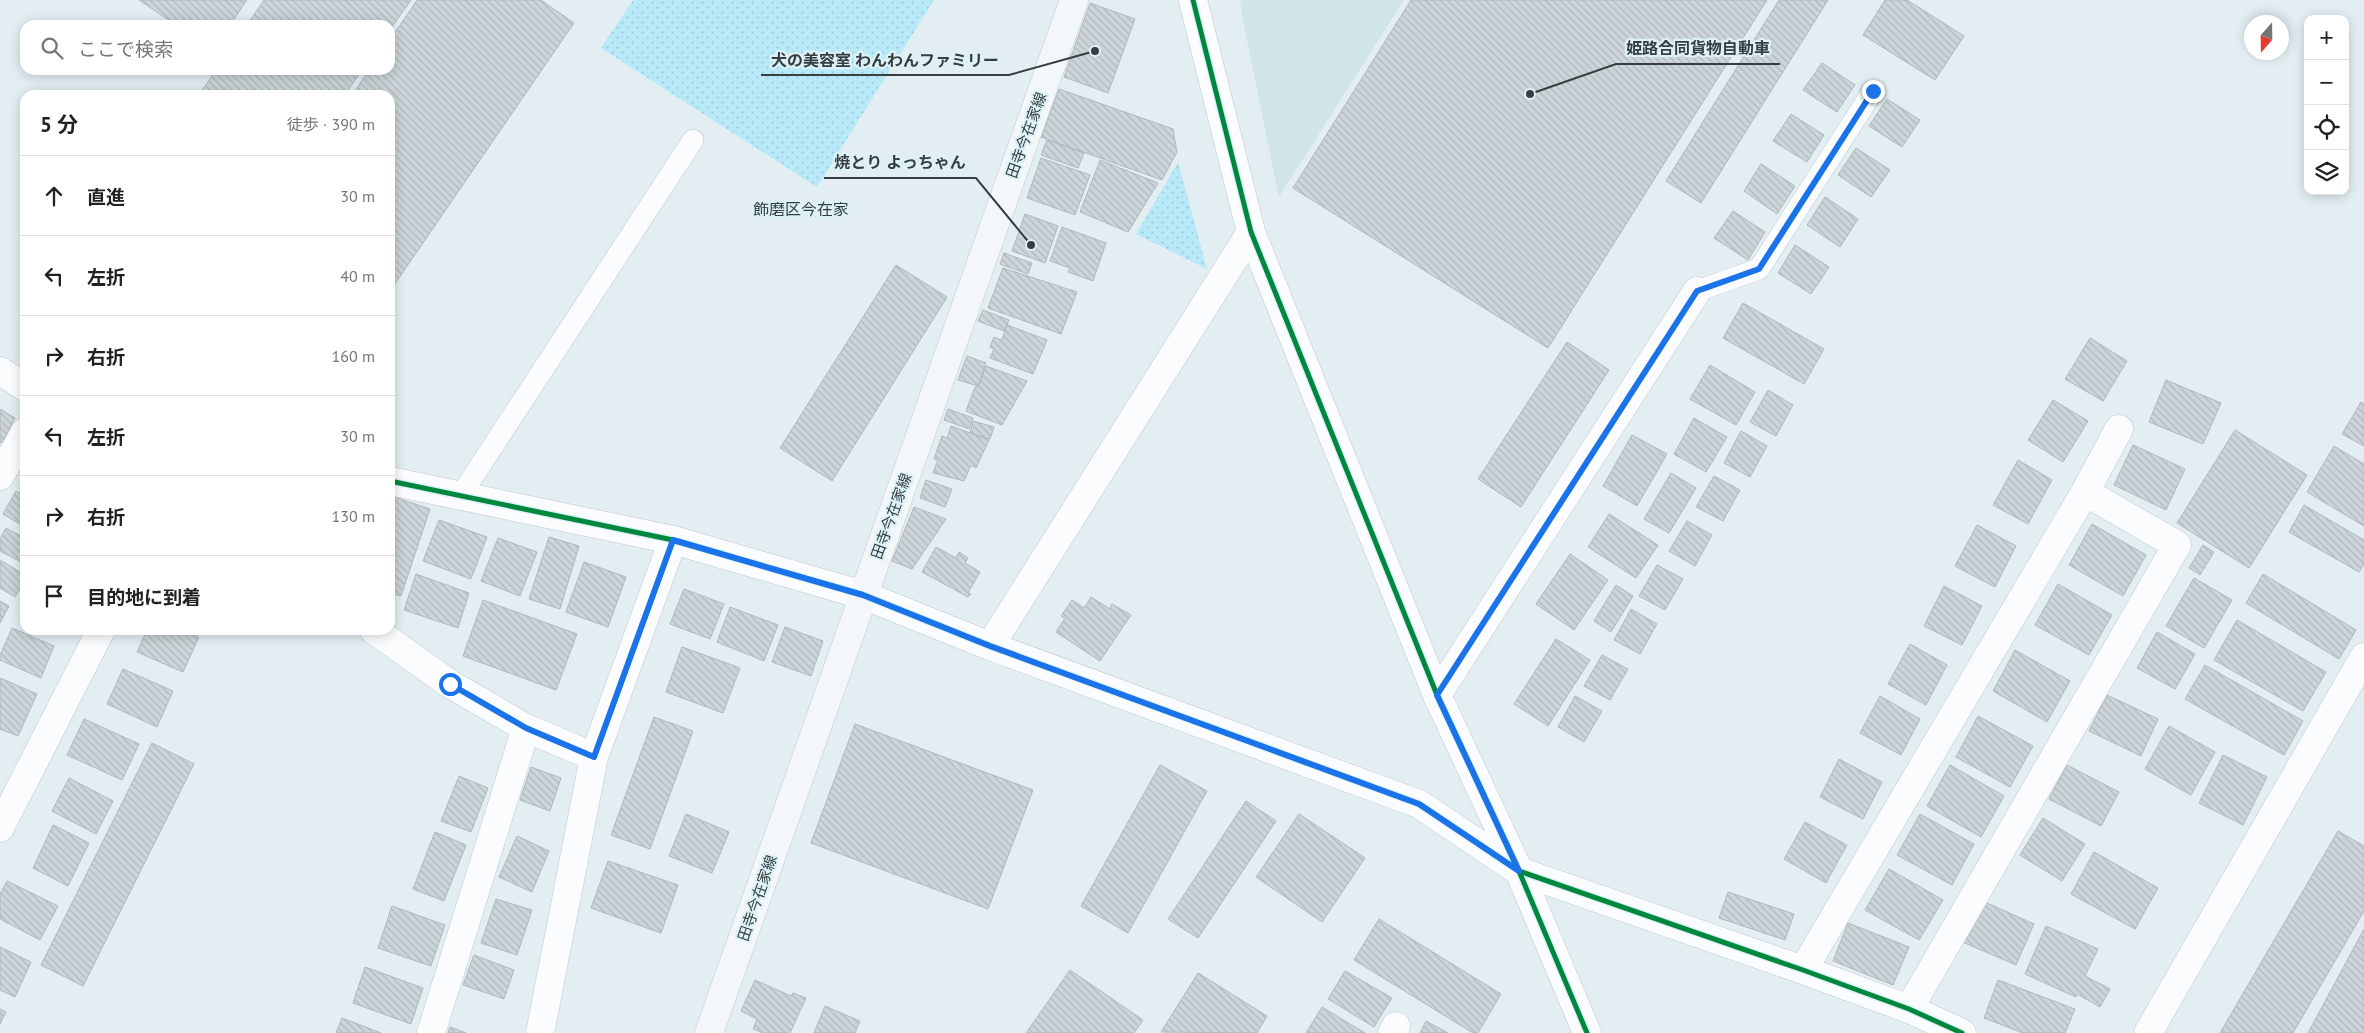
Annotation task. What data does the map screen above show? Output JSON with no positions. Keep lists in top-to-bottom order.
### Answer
{
  "streets": {
    "main road": ["田寺今在家線"]
  },
  "districts": ["飾磨区今在家"],
  "places": ["犬の美容室 わんわんファミリー", "姫路合同貨物自動車", "焼とり よっちゃん"],
  "north": "bottom",
  "page": {
    "map_buttons": ["+", "−"],
    "search": "ここで検索",
    "heading": ["5 分", "徒歩 · 390 m"],
    "list": [
      ["直進", "30 m"],
      ["左折", "40 m"],
      ["右折", "160 m"],
      ["左折", "30 m"],
      ["右折", "130 m"],
      "目的地に到着"
    ]
  }
}
